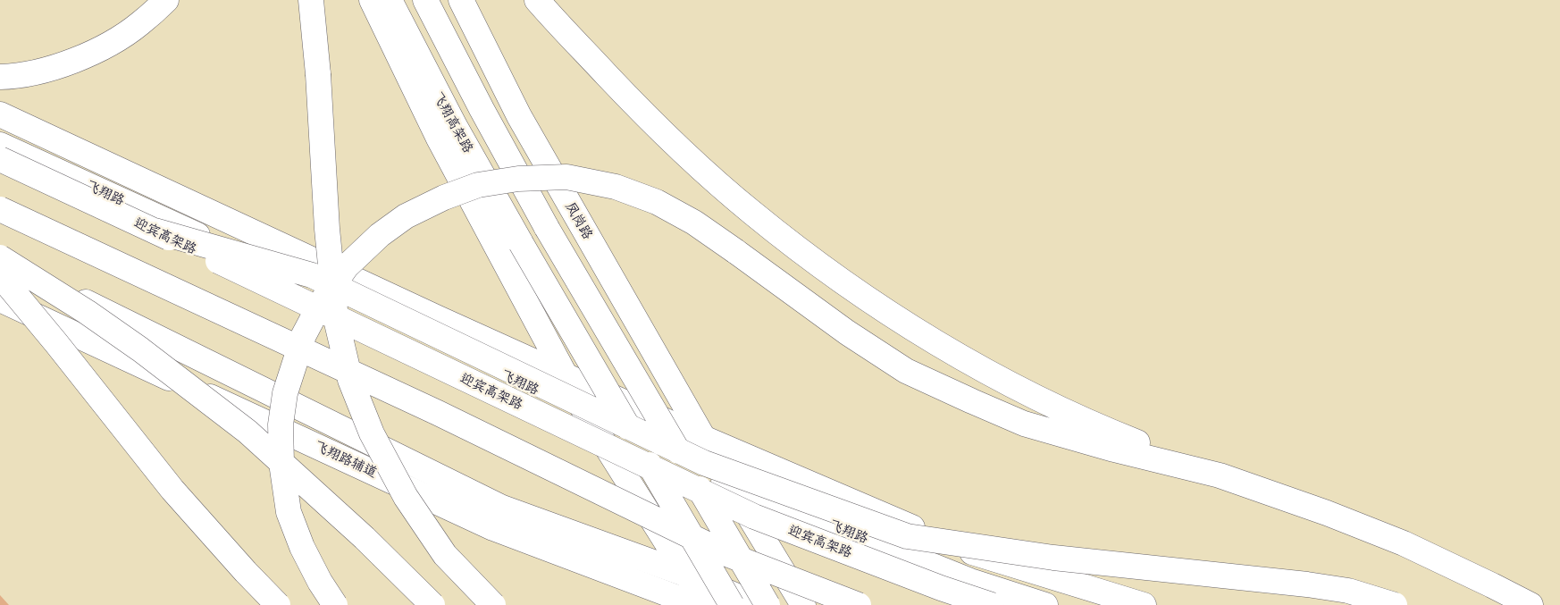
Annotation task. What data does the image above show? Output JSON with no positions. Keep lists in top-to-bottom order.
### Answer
{
  "streets": {
    "main road": [
      "飞翔高架路",
      "飞翔路",
      "凤岗路",
      "迎宾高架路",
      "飞翔路辅道"
    ]
  },
  "crossings": [
    ["飞翔路", "凤岗路"]
  ]
}
